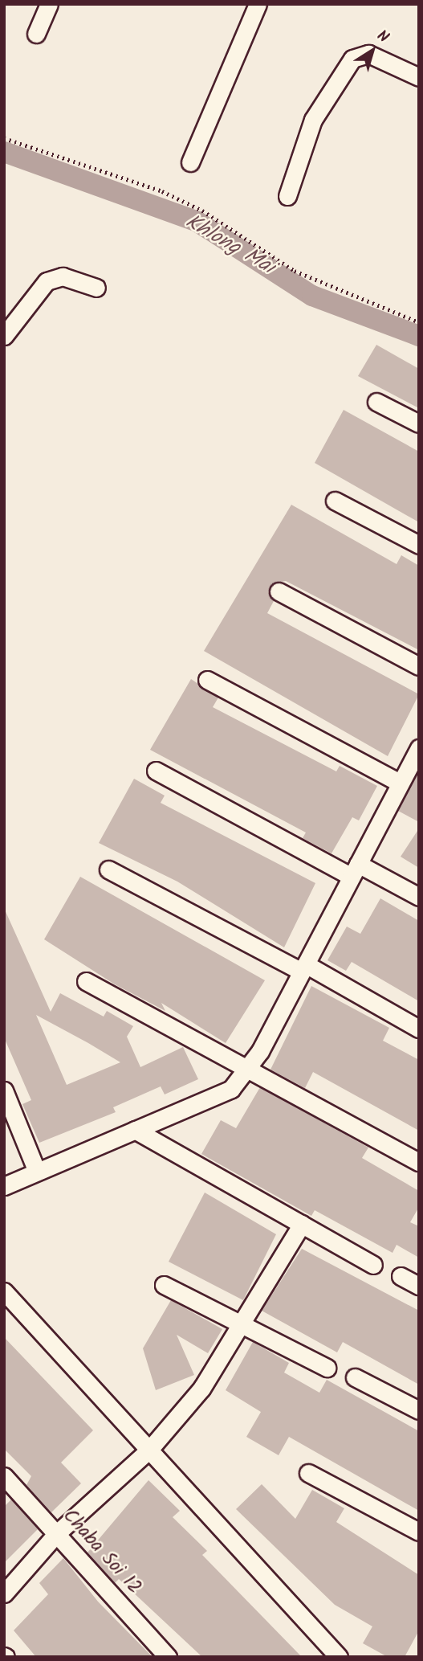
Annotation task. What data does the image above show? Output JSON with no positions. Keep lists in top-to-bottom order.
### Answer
{
  "streets": {
    "street": ["Chaba Soi 12"]
  },
  "water": ["Khlong Mai"],
  "north": "top right"
}
